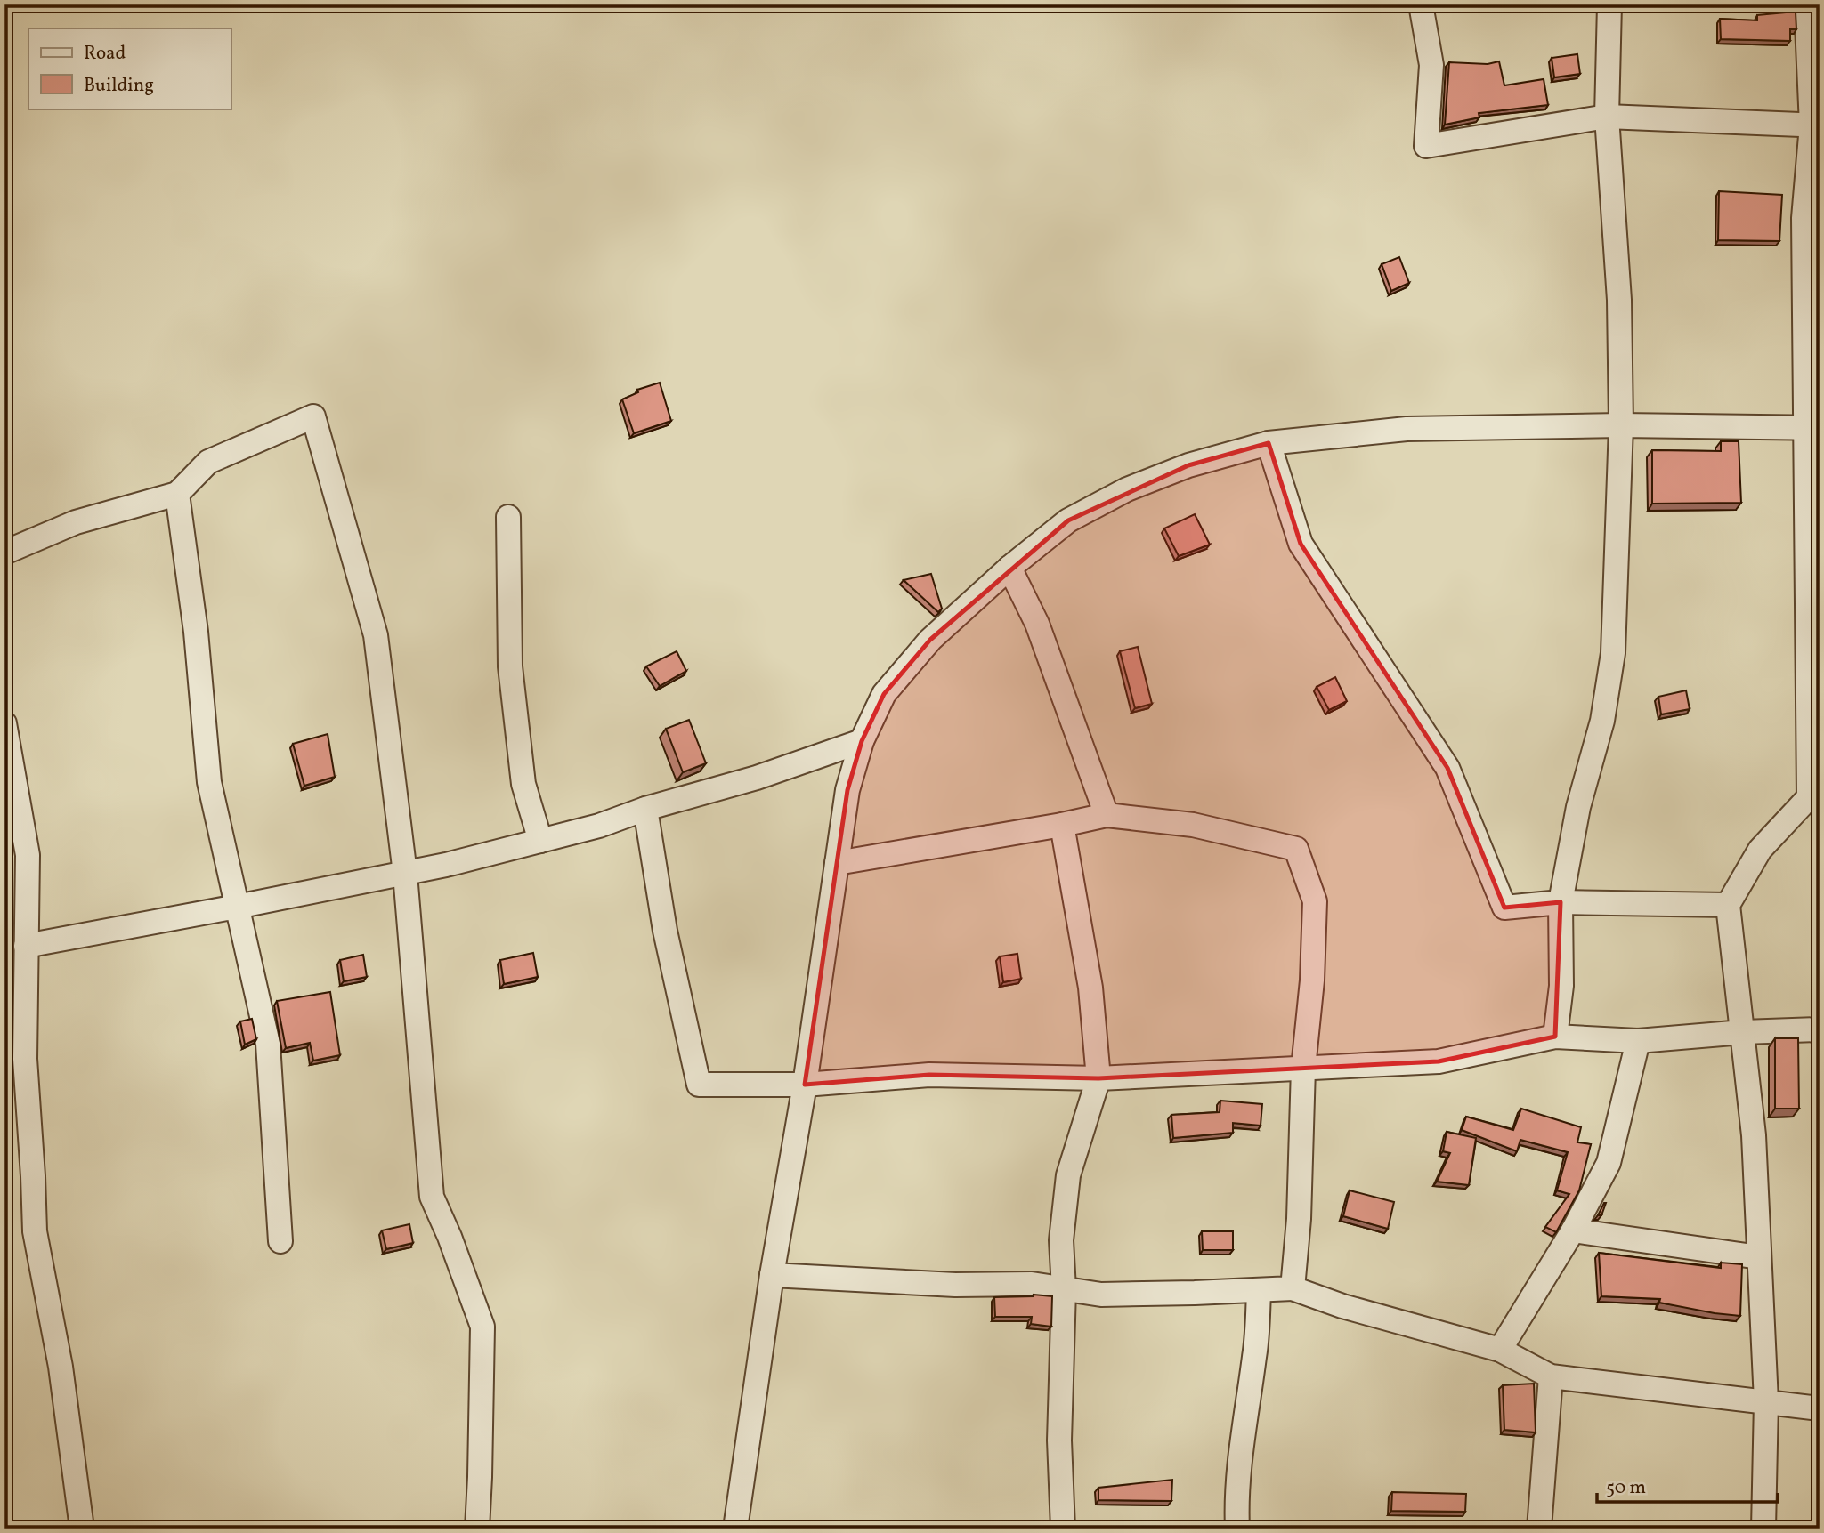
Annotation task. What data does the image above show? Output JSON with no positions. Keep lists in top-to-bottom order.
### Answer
{
  "legend": ["Road", "Building"],
  "scale_bar": "50 m"
}
